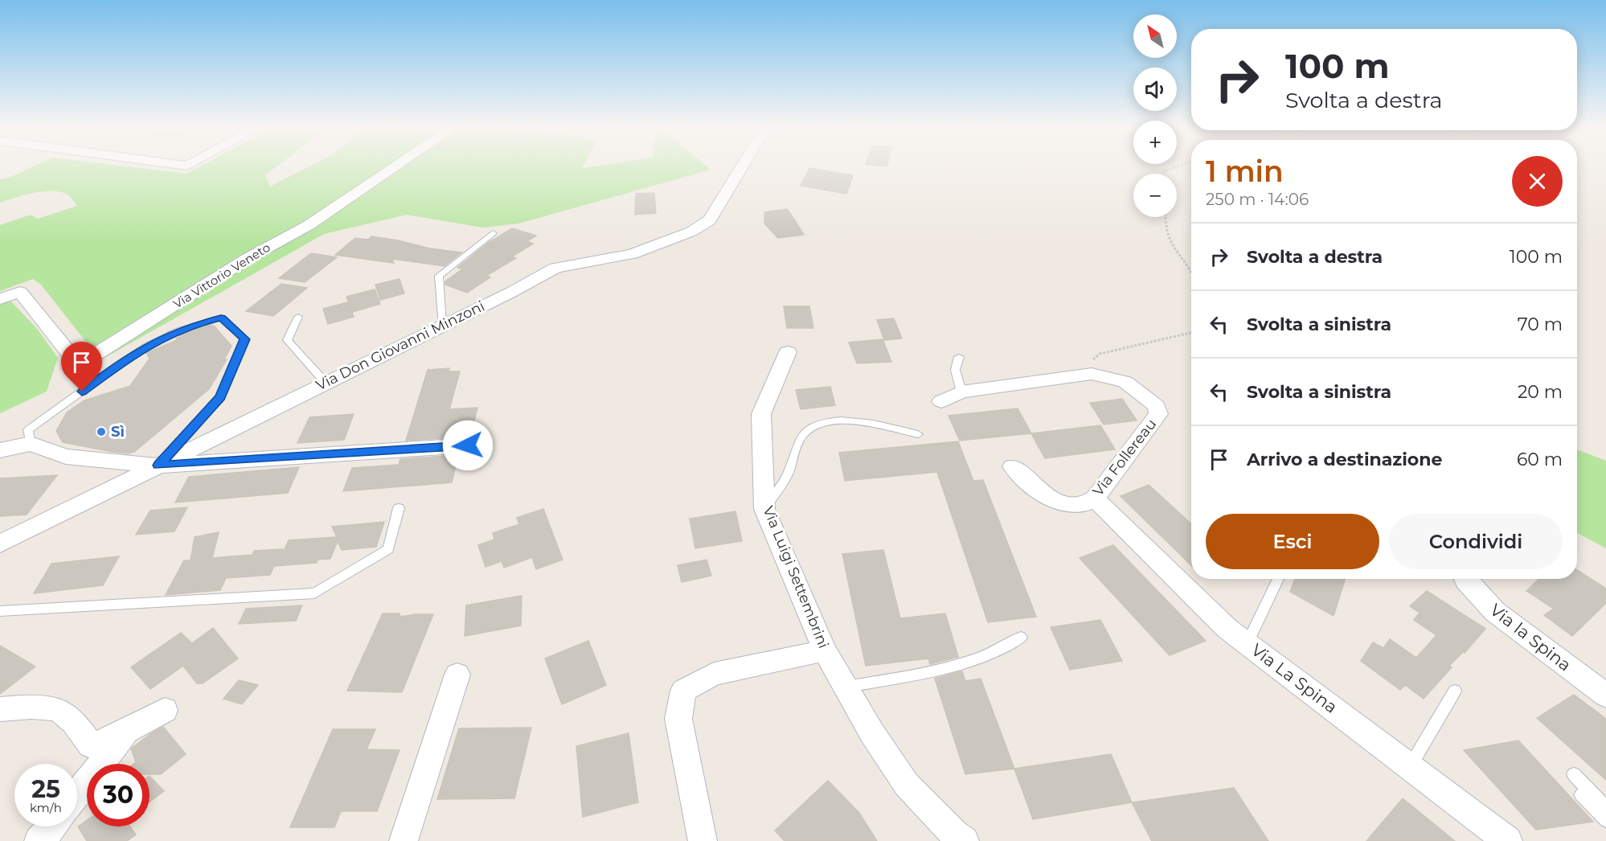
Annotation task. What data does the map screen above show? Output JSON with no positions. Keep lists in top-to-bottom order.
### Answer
{
  "streets": {
    "street": [
      "Via Vittorio Veneto",
      "Via Don Giovanni Minzoni",
      "Via Follereau",
      "Via Luigi Settembrini",
      "Via la Spina",
      "Via La Spina"
    ]
  },
  "crossings": [
    ["Via Follereau", "Via La Spina"]
  ],
  "places": ["Sì"],
  "north": "top left",
  "page": {
    "map_buttons": ["+", "−"],
    "turn": ["100 m", "Svolta a destra"],
    "heading": ["1 min", "250 m · 14:06"],
    "list": [
      {
        "name": "Svolta a destra",
        "value": "100 m"
      },
      {
        "name": "Svolta a sinistra",
        "value": "70 m"
      },
      {
        "name": "Svolta a sinistra",
        "value": "20 m"
      },
      {
        "name": "Arrivo a destinazione",
        "value": "60 m"
      }
    ],
    "buttons": ["Esci", "Condividi"],
    "speed": "25 km/h",
    "limit": "30"
  }
}
